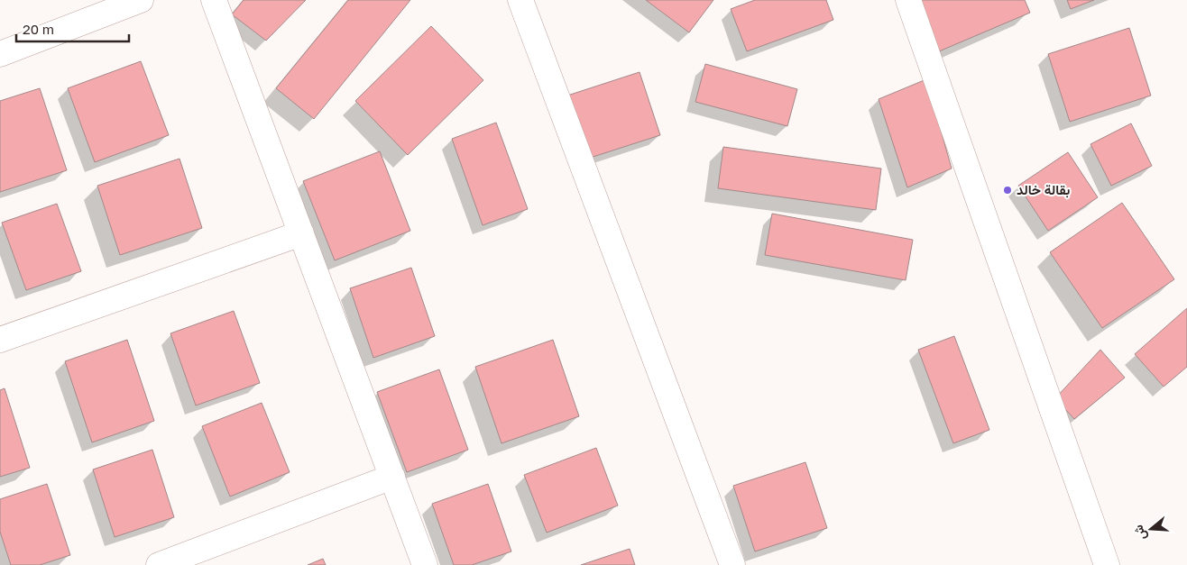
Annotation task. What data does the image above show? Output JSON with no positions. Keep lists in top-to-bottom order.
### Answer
{
  "places": ["بقالة خالد"],
  "scale_bar": "20 m",
  "north": "left"
}
